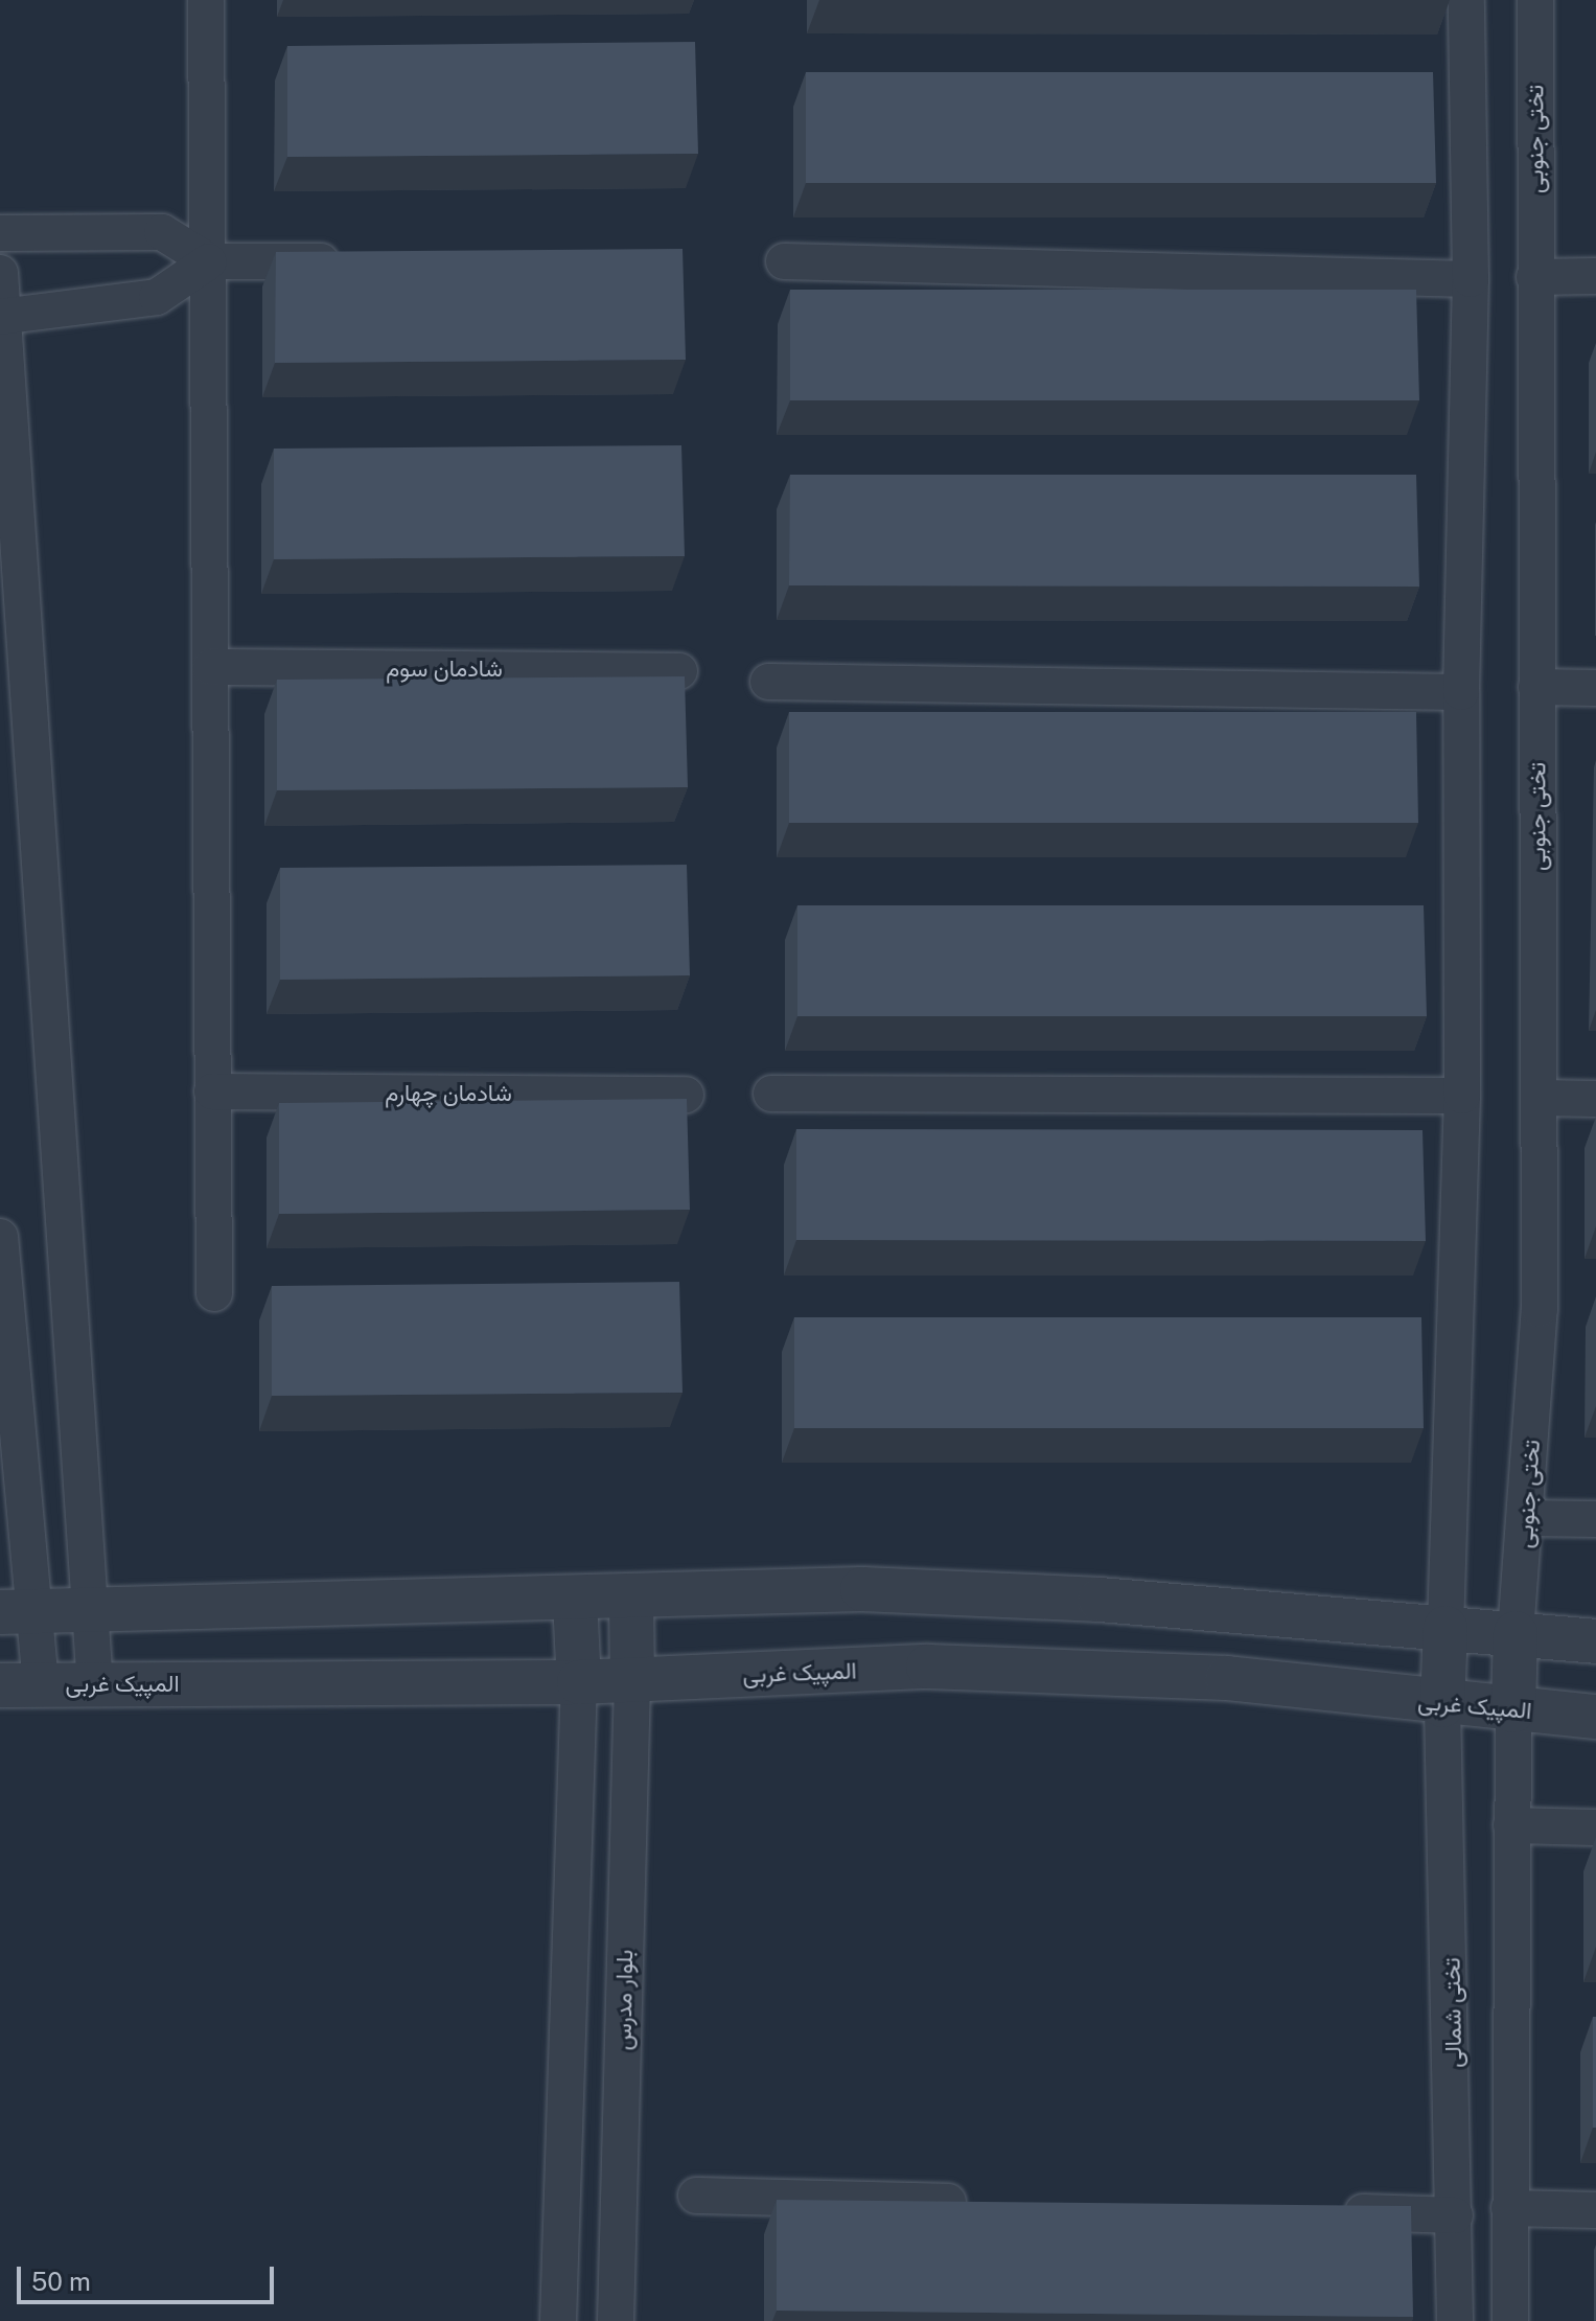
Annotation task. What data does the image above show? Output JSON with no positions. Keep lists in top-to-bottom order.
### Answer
{
  "streets": {
    "street": [
      "تختی جنوبی",
      "شادمان سوم",
      "شادمان چهارم",
      "المپیک غربی",
      "بلوار مدرس",
      "تختی شمالی"
    ]
  },
  "crossings": [
    ["المپیک غربی", "بلوار مدرس"],
    ["المپیک غربی", "تختی شمالی"]
  ],
  "scale_bar": "50 m"
}
